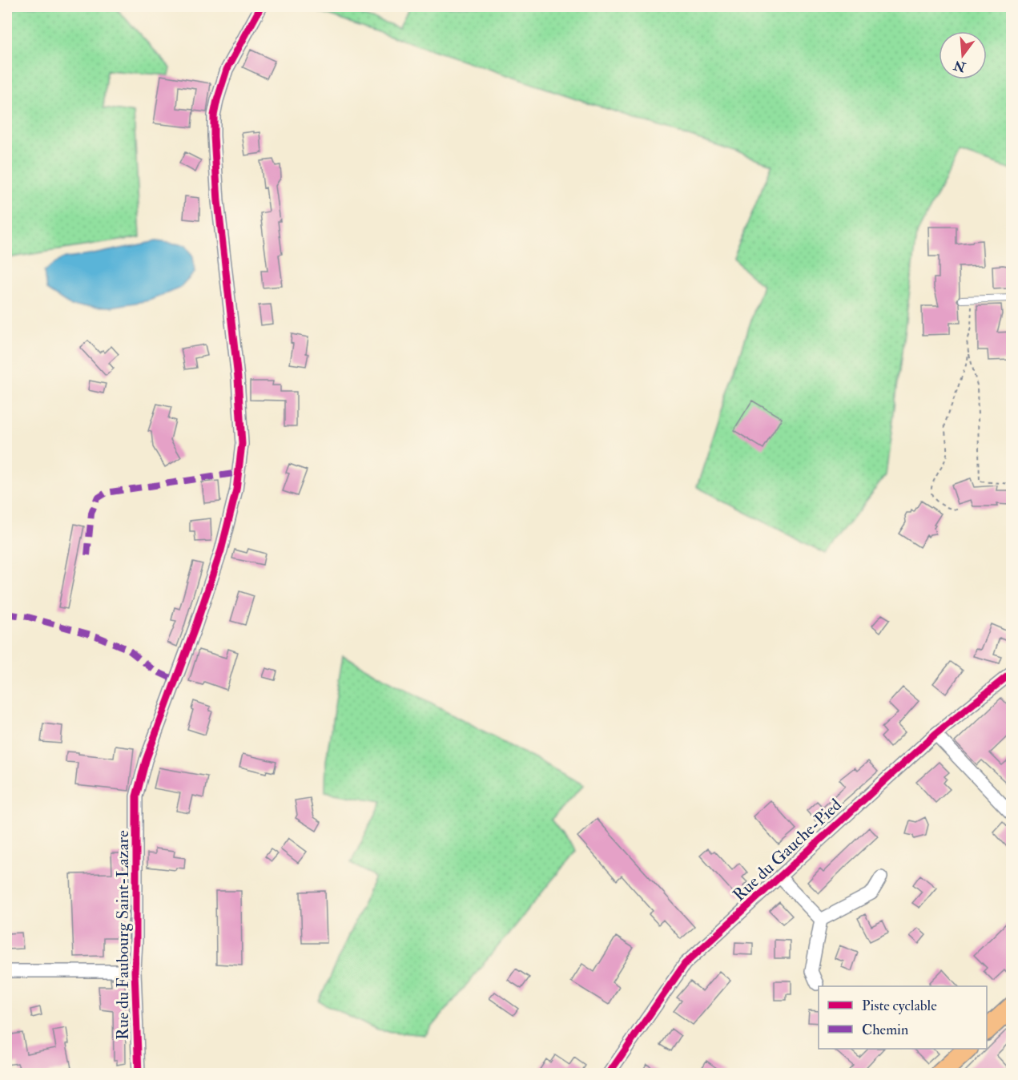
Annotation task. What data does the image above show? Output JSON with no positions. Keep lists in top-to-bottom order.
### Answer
{
  "streets": {
    "street": ["Rue du Gauche-Pied", "Rue du Faubourg Saint-Lazare"]
  },
  "legend": ["Piste cyclable", "Chemin"],
  "north": "bottom"
}
